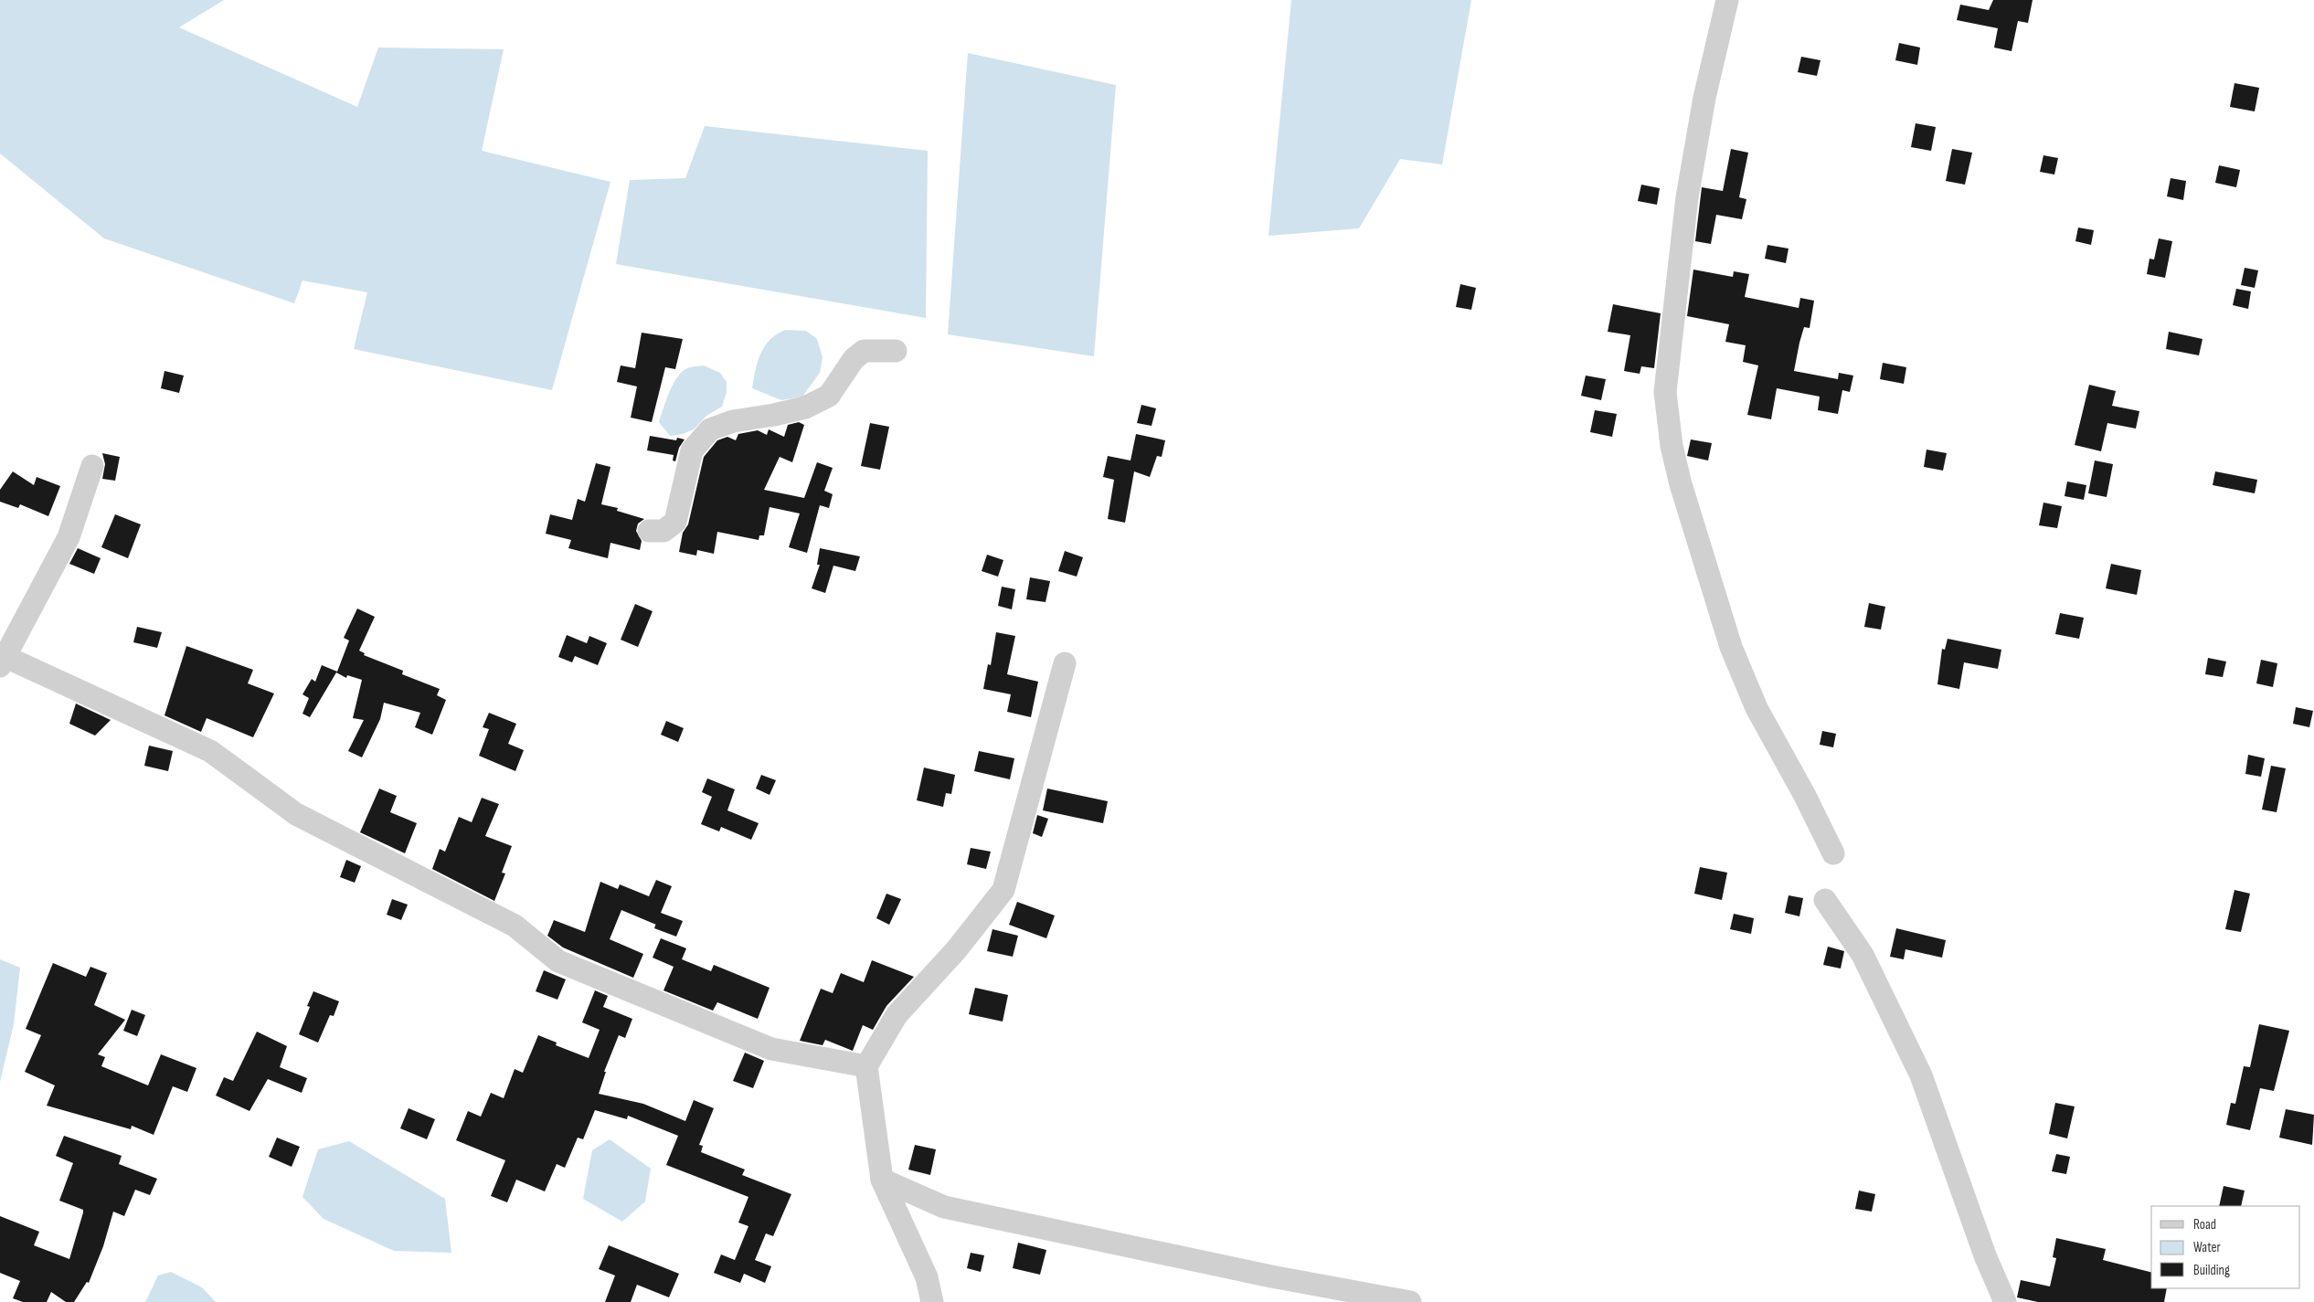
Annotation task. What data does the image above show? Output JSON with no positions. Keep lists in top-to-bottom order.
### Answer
{
  "legend": ["Road", "Water", "Building"]
}
